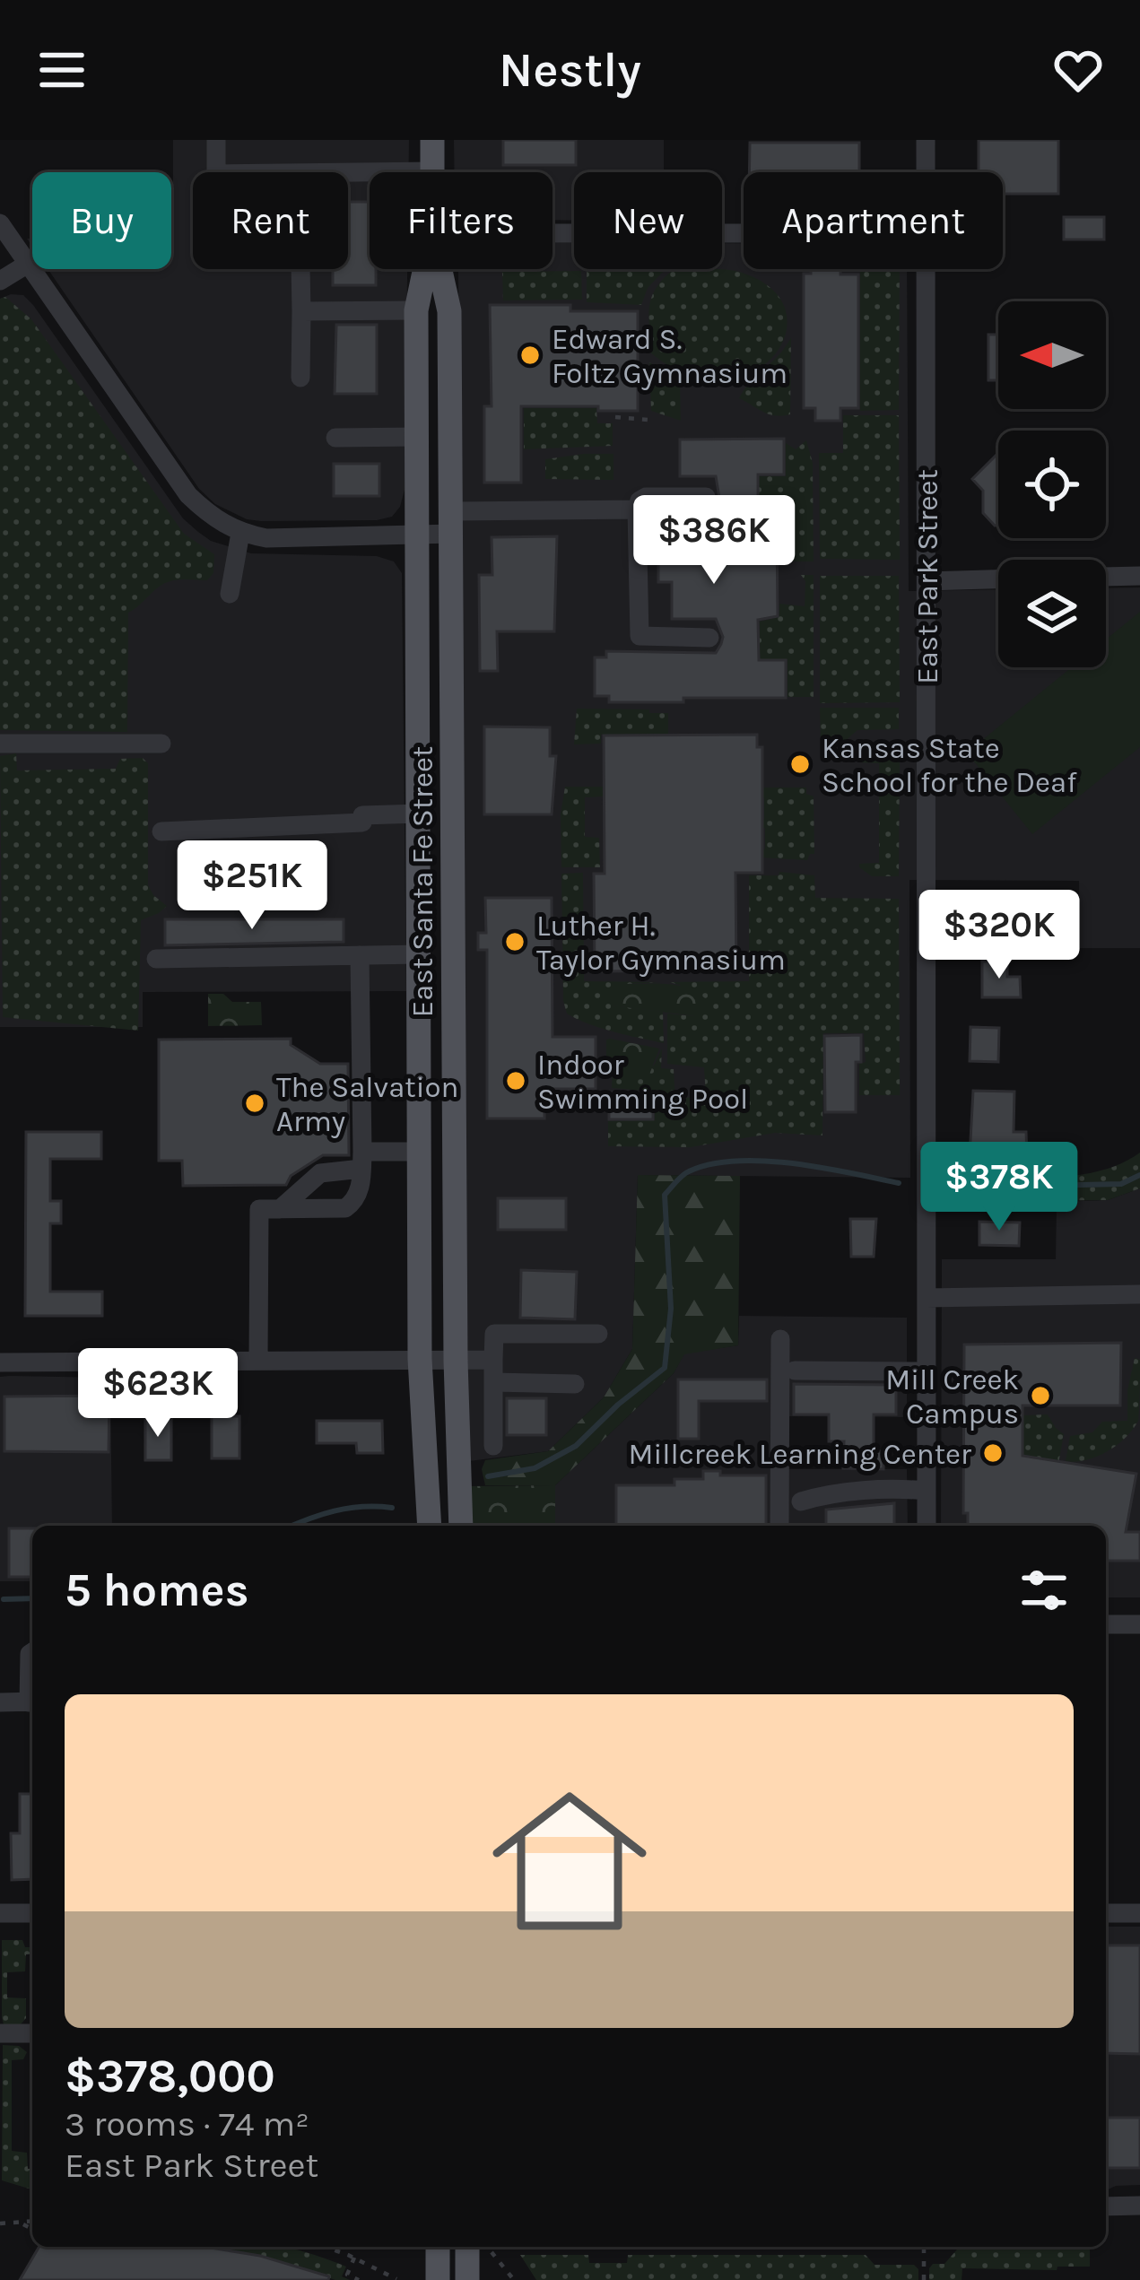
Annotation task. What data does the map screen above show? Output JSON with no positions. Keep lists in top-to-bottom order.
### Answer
{
  "streets": {
    "main road": ["East Santa Fe Street"],
    "street": ["East Park Street"]
  },
  "places": [
    "Edward S. Foltz Gymnasium",
    "Kansas State School for the Deaf",
    "Luther H. Taylor Gymnasium",
    "Indoor Swimming Pool",
    "The Salvation Army",
    "Mill Creek Campus",
    "Millcreek Learning Center"
  ],
  "north": "left",
  "page": {
    "header": "Nestly",
    "chip": [
      "Buy",
      "Rent",
      "Filters",
      "New",
      "Apartment"
    ],
    "price": [
      "$386K",
      "$251K",
      "$320K",
      "$378K",
      "$623K"
    ],
    "heading": "5 homes",
    "list": [
      {
        "name": "$378,000",
        "note": "3 rooms · 74 m² · East Park Street"
      }
    ]
  }
}
